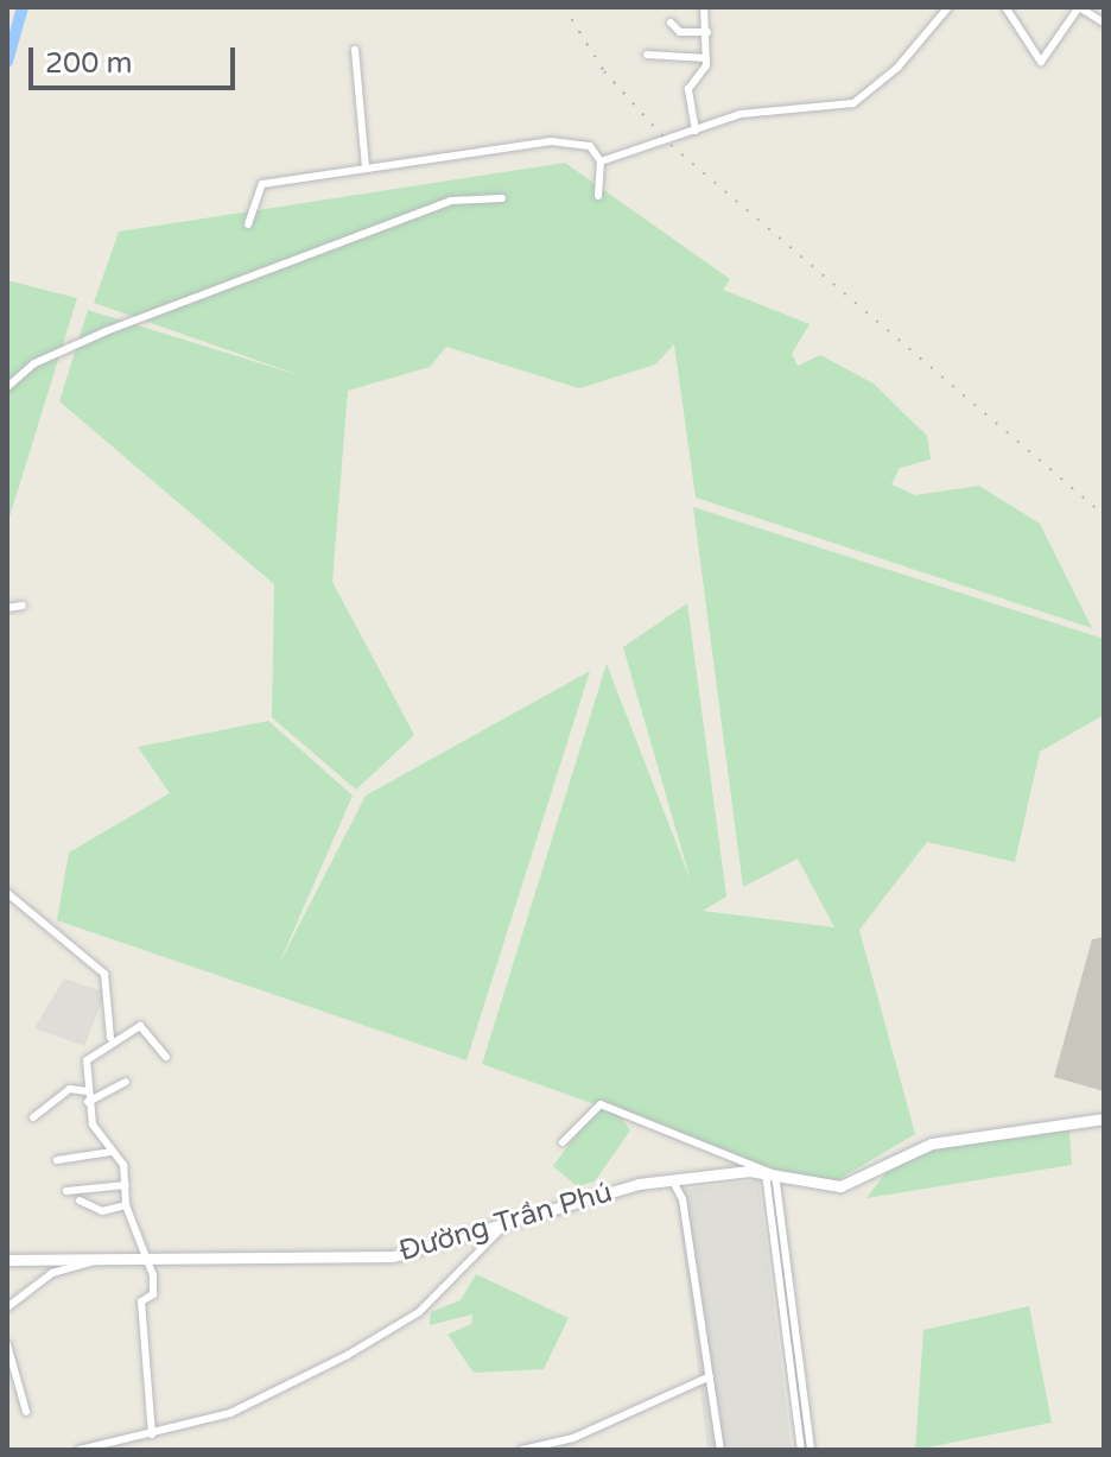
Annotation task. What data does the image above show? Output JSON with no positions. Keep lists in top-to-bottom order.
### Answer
{
  "streets": {
    "main road": ["Đường Trần Phú"]
  },
  "scale_bar": "200 m"
}
